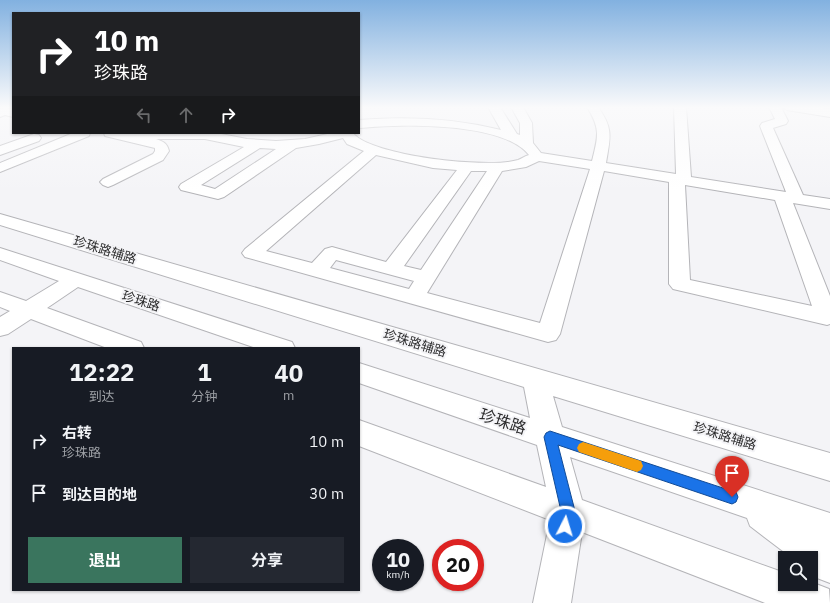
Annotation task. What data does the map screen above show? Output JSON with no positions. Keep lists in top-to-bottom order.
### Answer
{
  "streets": {
    "street": ["珍珠路辅路", "珍珠路"]
  },
  "page": {
    "turn": ["10 m", "珍珠路"],
    "eta": [
      "12:22",
      "到达",
      "1",
      "分钟",
      "40",
      "m"
    ],
    "list": [
      {
        "name": "右转",
        "note": "珍珠路",
        "value": "10 m"
      },
      {
        "name": "到达目的地",
        "value": "30 m"
      }
    ],
    "buttons": ["退出", "分享"],
    "speed": "10 km/h",
    "limit": "20"
  }
}
